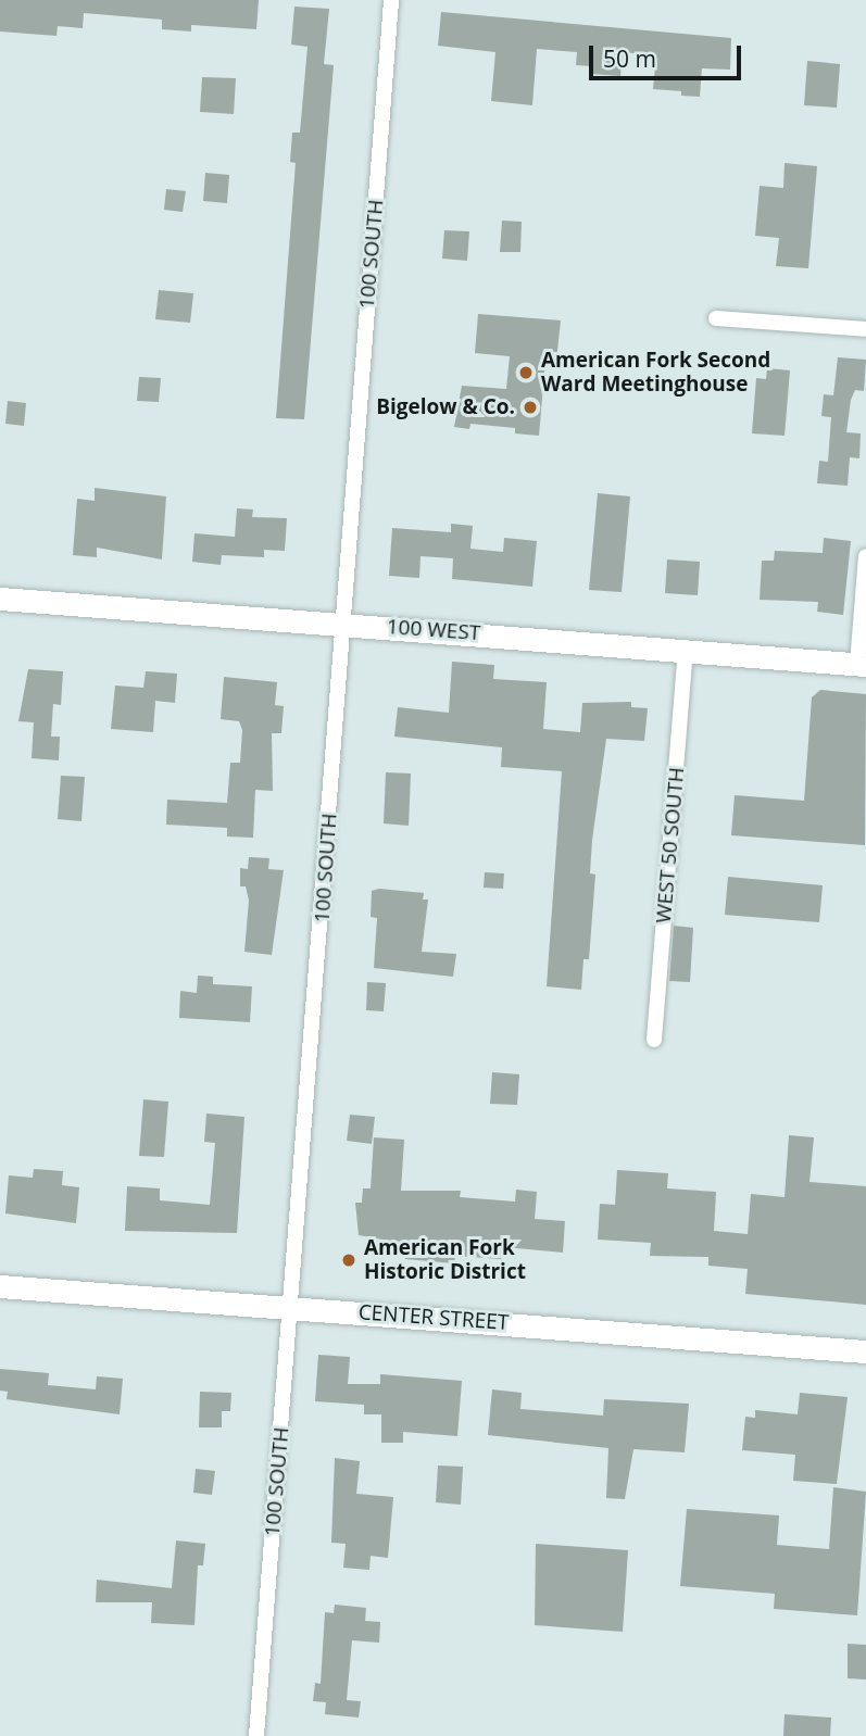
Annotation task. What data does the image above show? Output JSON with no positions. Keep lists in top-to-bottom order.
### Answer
{
  "streets": {
    "street": [
      "100 SOUTH",
      "100 WEST",
      "WEST 50 SOUTH",
      "CENTER STREET"
    ]
  },
  "crossings": [
    ["100 SOUTH", "100 WEST"],
    ["100 SOUTH", "CENTER STREET"],
    ["100 WEST", "WEST 50 SOUTH"]
  ],
  "places": ["American Fork Second Ward Meetinghouse", "Bigelow & Co.", "American Fork Historic District"],
  "scale_bar": "50 m"
}
